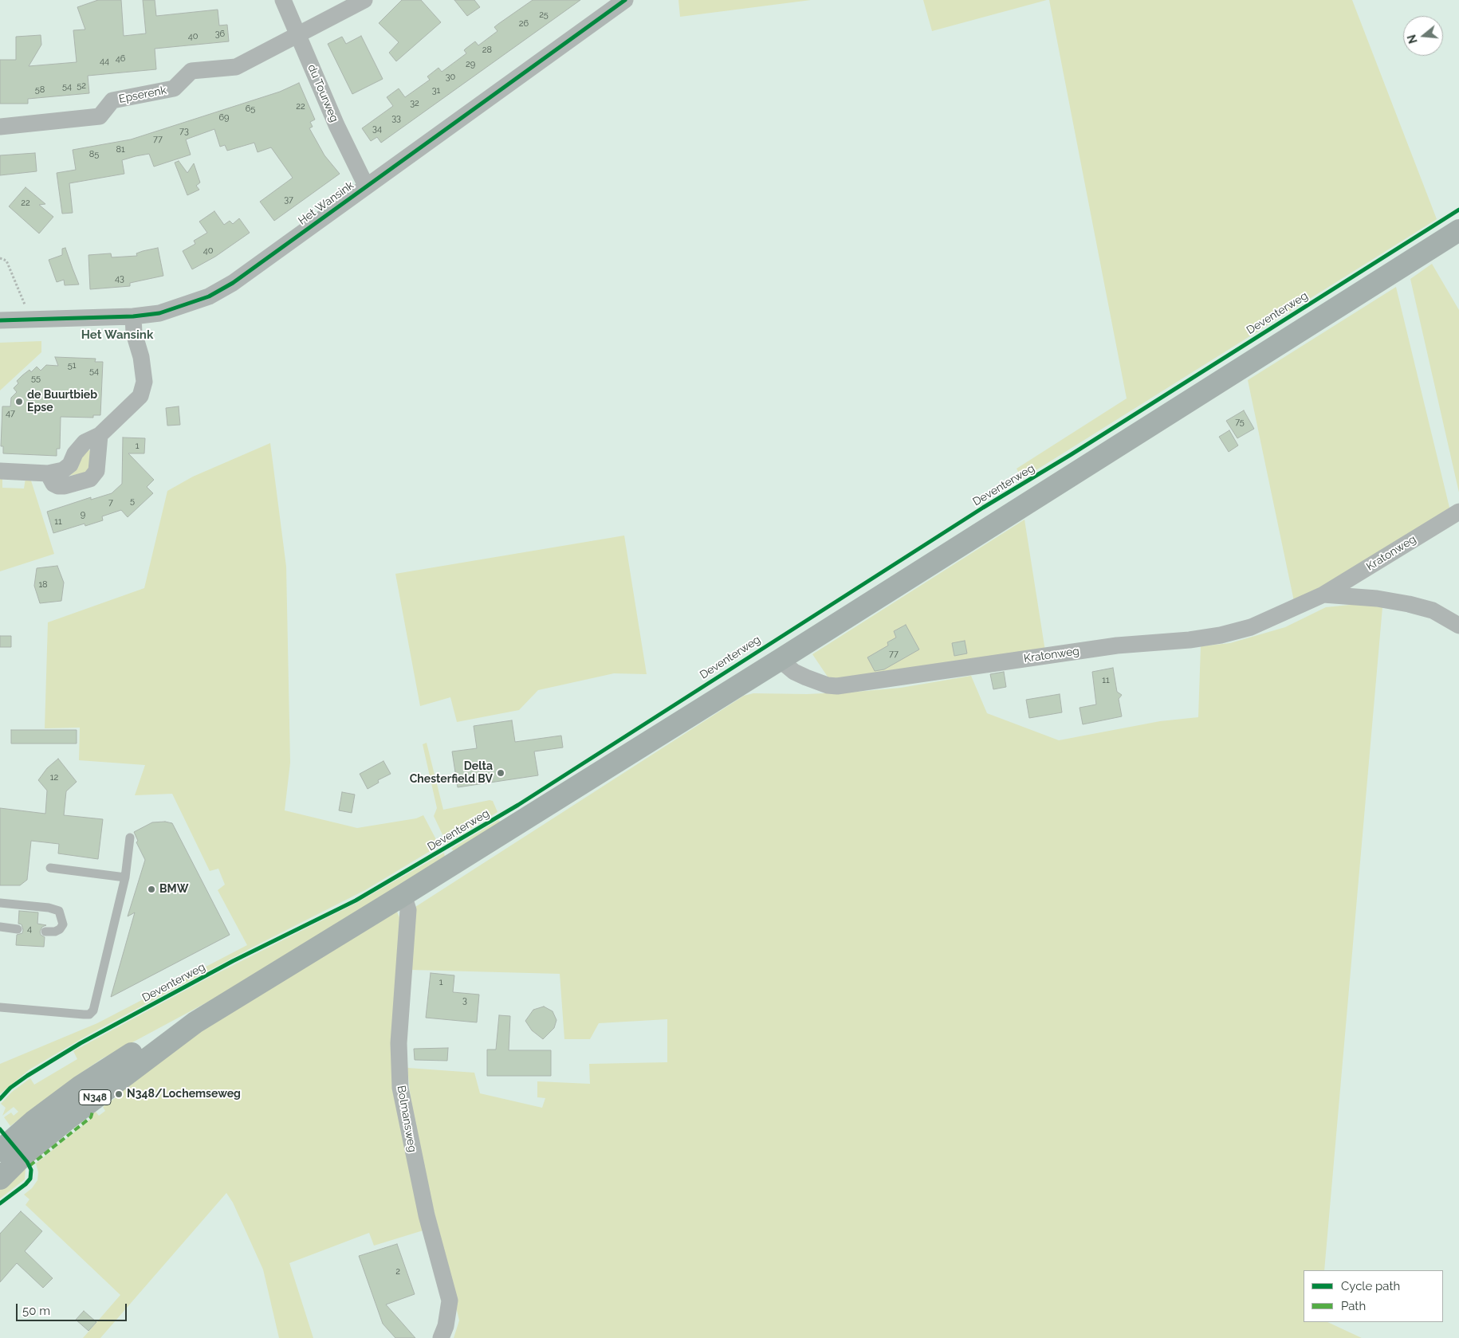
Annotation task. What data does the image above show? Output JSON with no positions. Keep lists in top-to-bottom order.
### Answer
{
  "streets": {
    "main road": ["N348"],
    "street": [
      "du Tourweg",
      "Epserenk",
      "Het Wansink",
      "Kratonweg",
      "Bolmansweg"
    ],
    "cycle path": ["Deventerweg"]
  },
  "crossings": [
    ["du Tourweg", "Epserenk"],
    ["du Tourweg", "Het Wansink"],
    ["Kratonweg", "N348"],
    ["N348", "Bolmansweg"]
  ],
  "districts": ["Het Wansink"],
  "places": [
    "de Buurtbieb Epse",
    "Delta Chesterfield BV",
    "BMW",
    "N348/Lochemseweg"
  ],
  "house_numbers": [
    "25",
    "26",
    "36",
    "40",
    "28",
    "46",
    "44",
    "29",
    "30",
    "52",
    "54",
    "58",
    "31",
    "32",
    "22",
    "65",
    "69",
    "33",
    "34",
    "73",
    "77",
    "81",
    "85",
    "37",
    "22",
    "40",
    "43",
    "51",
    "54",
    "55",
    "47",
    "75",
    "1",
    "5",
    "7",
    "9",
    "11",
    "18",
    "77",
    "11",
    "12",
    "4",
    "1",
    "3",
    "2"
  ],
  "legend": ["Cycle path", "Path"],
  "scale_bar": "50 m",
  "north": "left"
}
